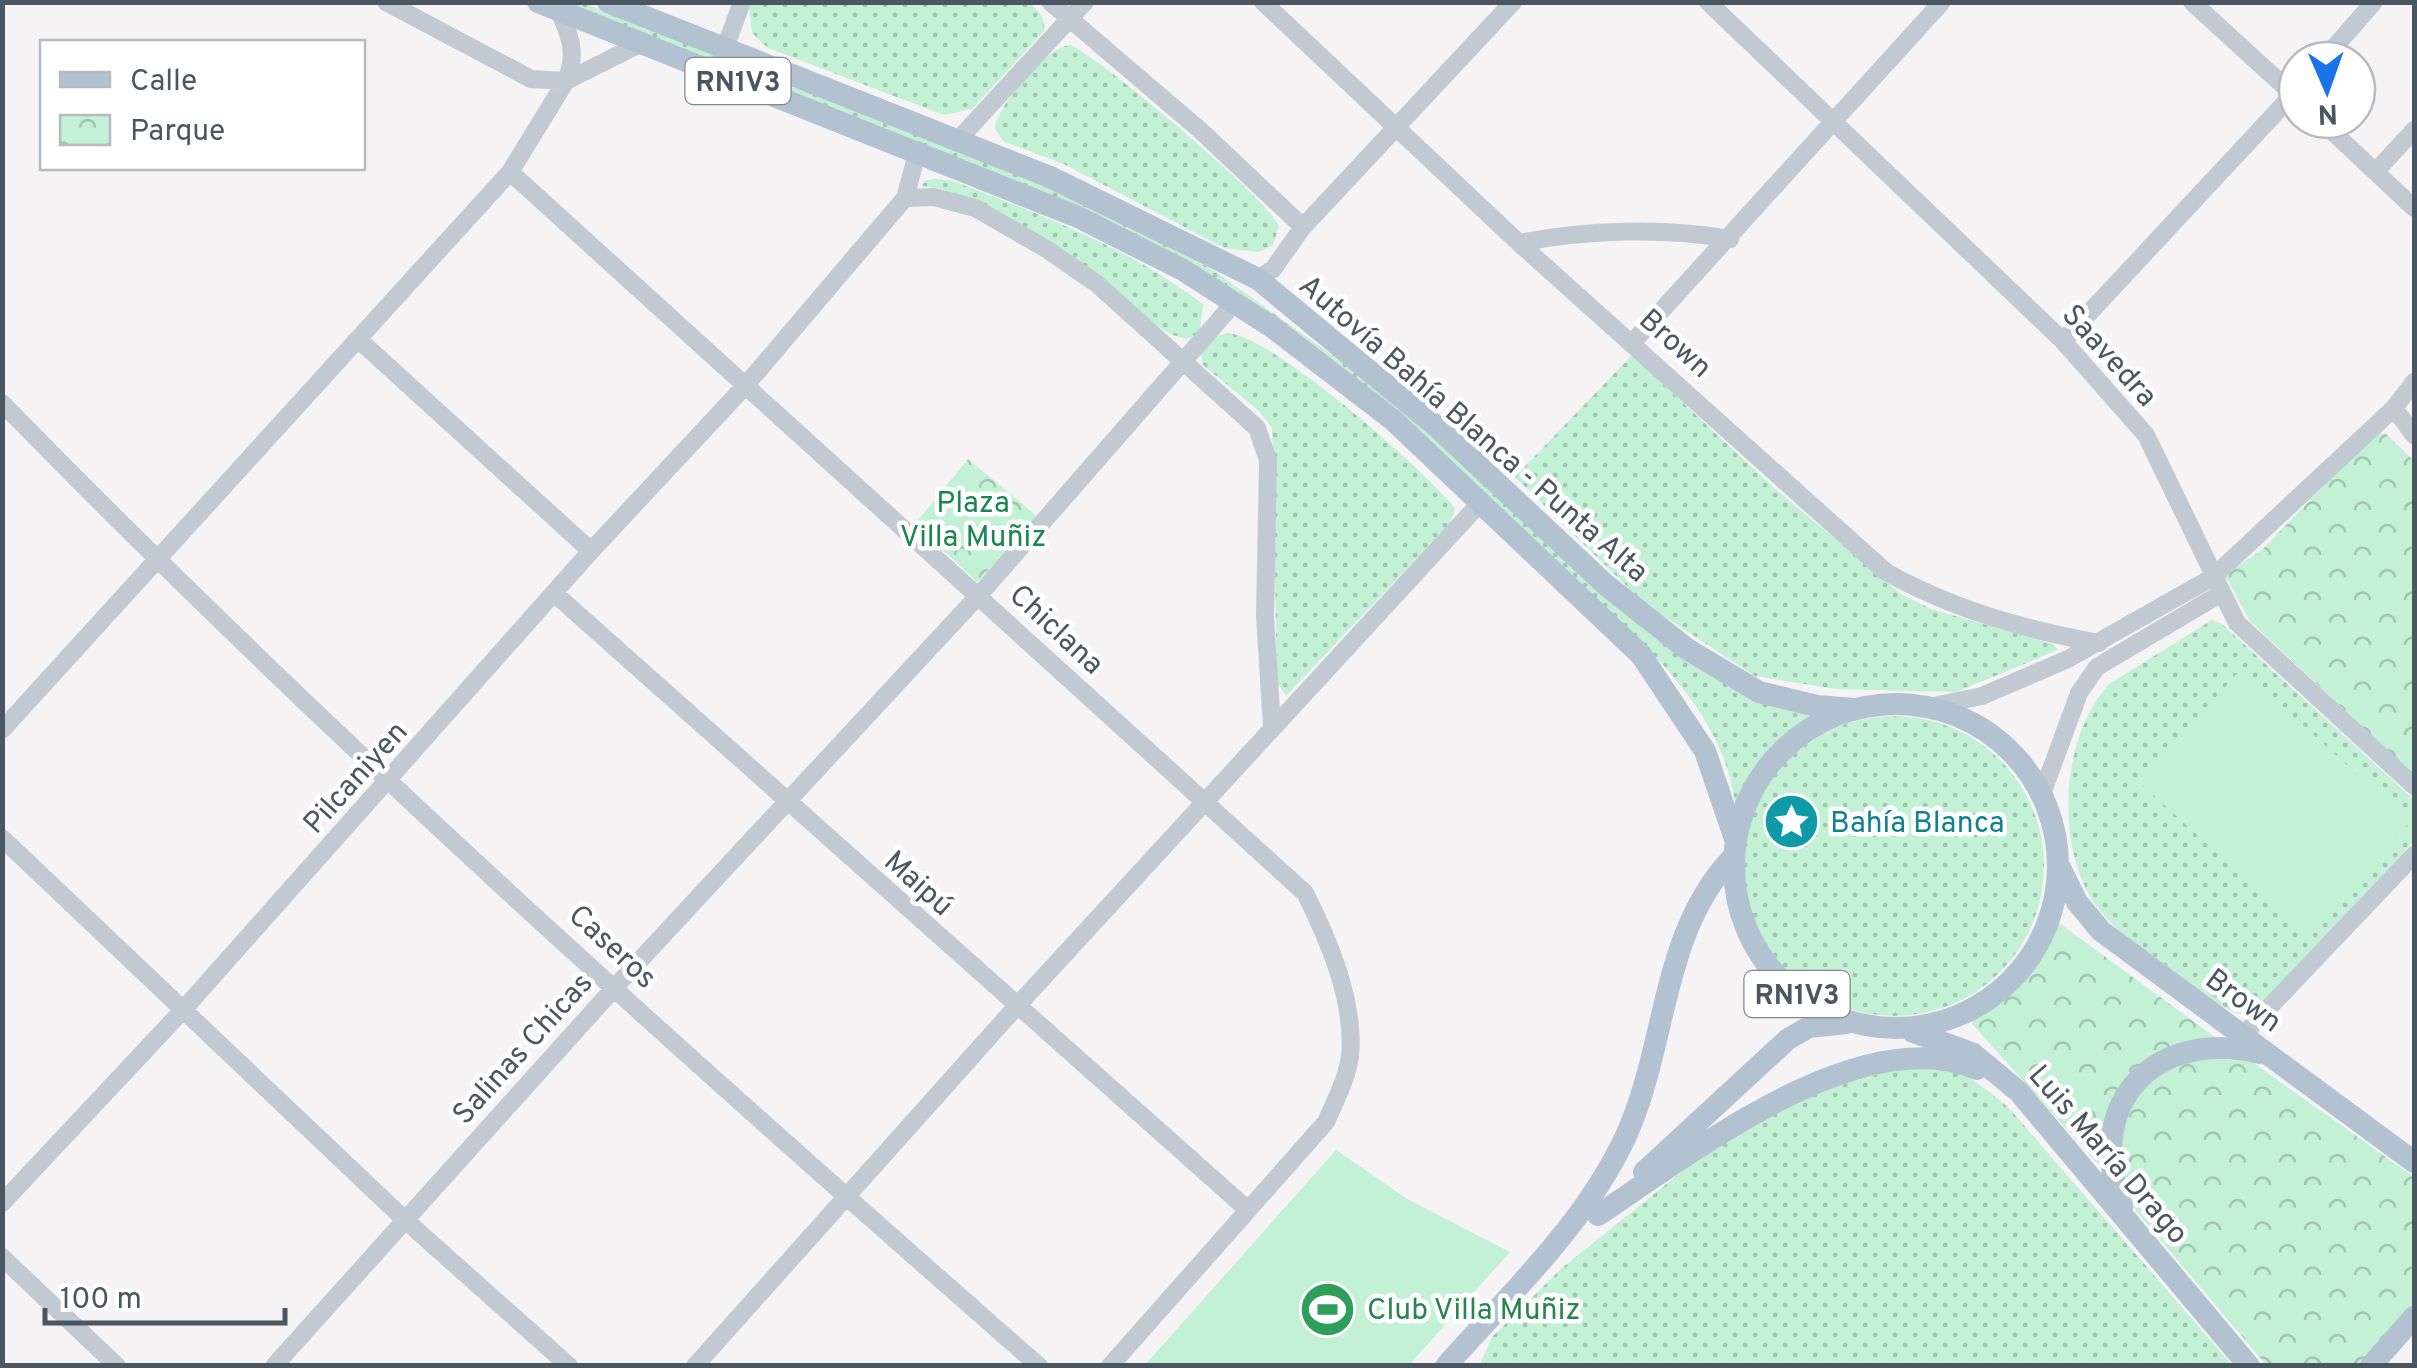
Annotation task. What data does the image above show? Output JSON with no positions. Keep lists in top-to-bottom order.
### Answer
{
  "streets": {
    "main road": [
      "RN1V3",
      "Brown",
      "Autovía Bahía Blanca - Punta Alta",
      "Luis María Drago"
    ],
    "street": [
      "Saavedra",
      "Chiclana",
      "Pilcaniyen",
      "Maipú",
      "Caseros",
      "Salinas Chicas"
    ]
  },
  "crossings": [
    ["RN1V3", "Brown"],
    ["RN1V3", "Autovía Bahía Blanca - Punta Alta"],
    ["RN1V3", "Luis María Drago"],
    ["Brown", "Autovía Bahía Blanca - Punta Alta"],
    ["Brown", "Luis María Drago"],
    ["Autovía Bahía Blanca - Punta Alta", "Salinas Chicas"],
    ["Autovía Bahía Blanca - Punta Alta", "Luis María Drago"],
    ["Chiclana", "Pilcaniyen"],
    ["Chiclana", "Maipú"],
    ["Chiclana", "Salinas Chicas"],
    ["Pilcaniyen", "Maipú"],
    ["Pilcaniyen", "Caseros"],
    ["Maipú", "Salinas Chicas"],
    ["Caseros", "Salinas Chicas"]
  ],
  "parks": ["Plaza Villa Muñiz"],
  "places": {
    "place": ["Bahía Blanca"],
    "sports": ["Club Villa Muñiz"]
  },
  "legend": ["Calle", "Parque"],
  "scale_bar": "100 m",
  "north": "bottom"
}
